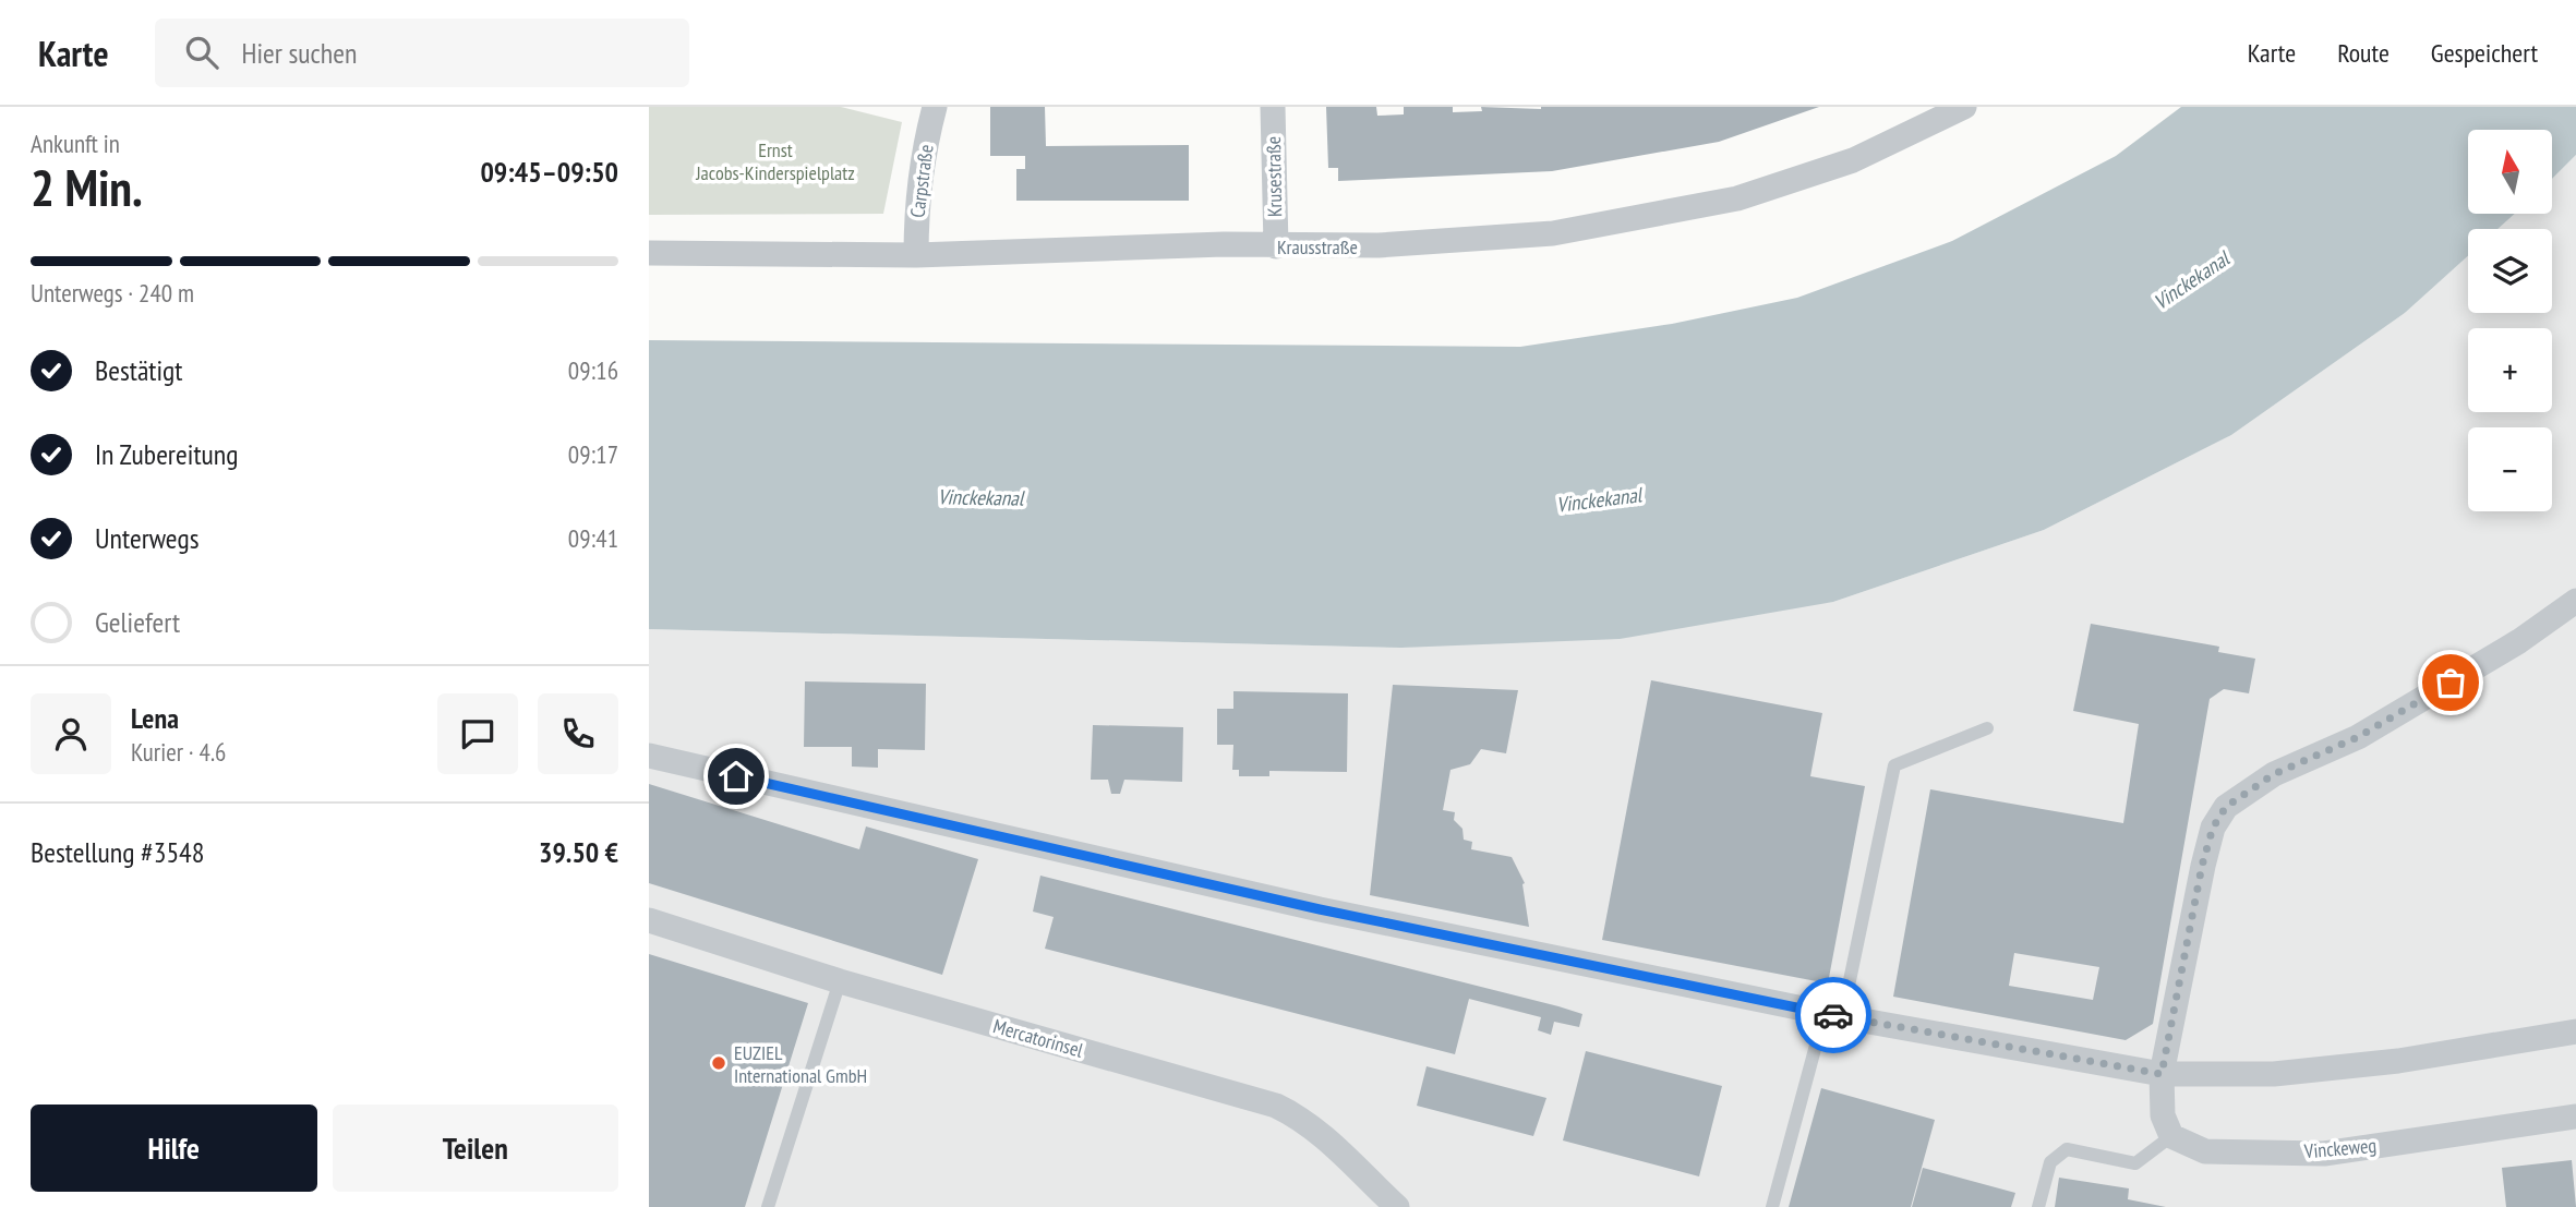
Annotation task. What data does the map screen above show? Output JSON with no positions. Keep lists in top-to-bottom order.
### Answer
{
  "streets": {
    "street": [
      "Krusestraße",
      "Carpstraße",
      "Krausstraße",
      "Mercatorinsel",
      "Vinckeweg"
    ]
  },
  "crossings": [
    ["Krusestraße", "Krausstraße"],
    ["Carpstraße", "Krausstraße"]
  ],
  "water": ["Vinckekanal"],
  "parks": ["Ernst Jacobs-Kinderspielplatz"],
  "places": ["EUZIEL International GmbH"],
  "north": "top",
  "page": {
    "header": "Karte",
    "search": "Hier suchen",
    "nav": ["Karte", "Route", "Gespeichert"],
    "heading": ["2 Min.", "Ankunft in", "09:45–09:50"],
    "panel": [
      "Lena",
      "Kurier · 4.6",
      "Bestellung #3548",
      "39.50 €"
    ],
    "map_buttons": ["+", "−"],
    "bar": "Unterwegs · 240 m",
    "list": [
      ["Bestätigt", "09:16"],
      ["In Zubereitung", "09:17"],
      ["Unterwegs", "09:41"],
      "Geliefert"
    ],
    "buttons": ["Hilfe", "Teilen"]
  }
}
